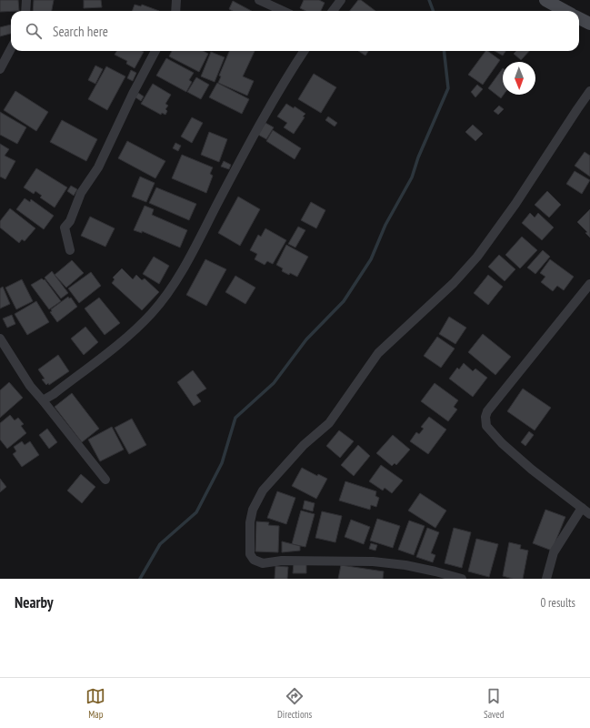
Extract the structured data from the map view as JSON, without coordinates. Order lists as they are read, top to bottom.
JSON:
{
  "north": "bottom",
  "page": {
    "search": "Search here",
    "heading": ["Nearby", "0 results"],
    "nav": ["Map", "Directions", "Saved"]
  }
}
